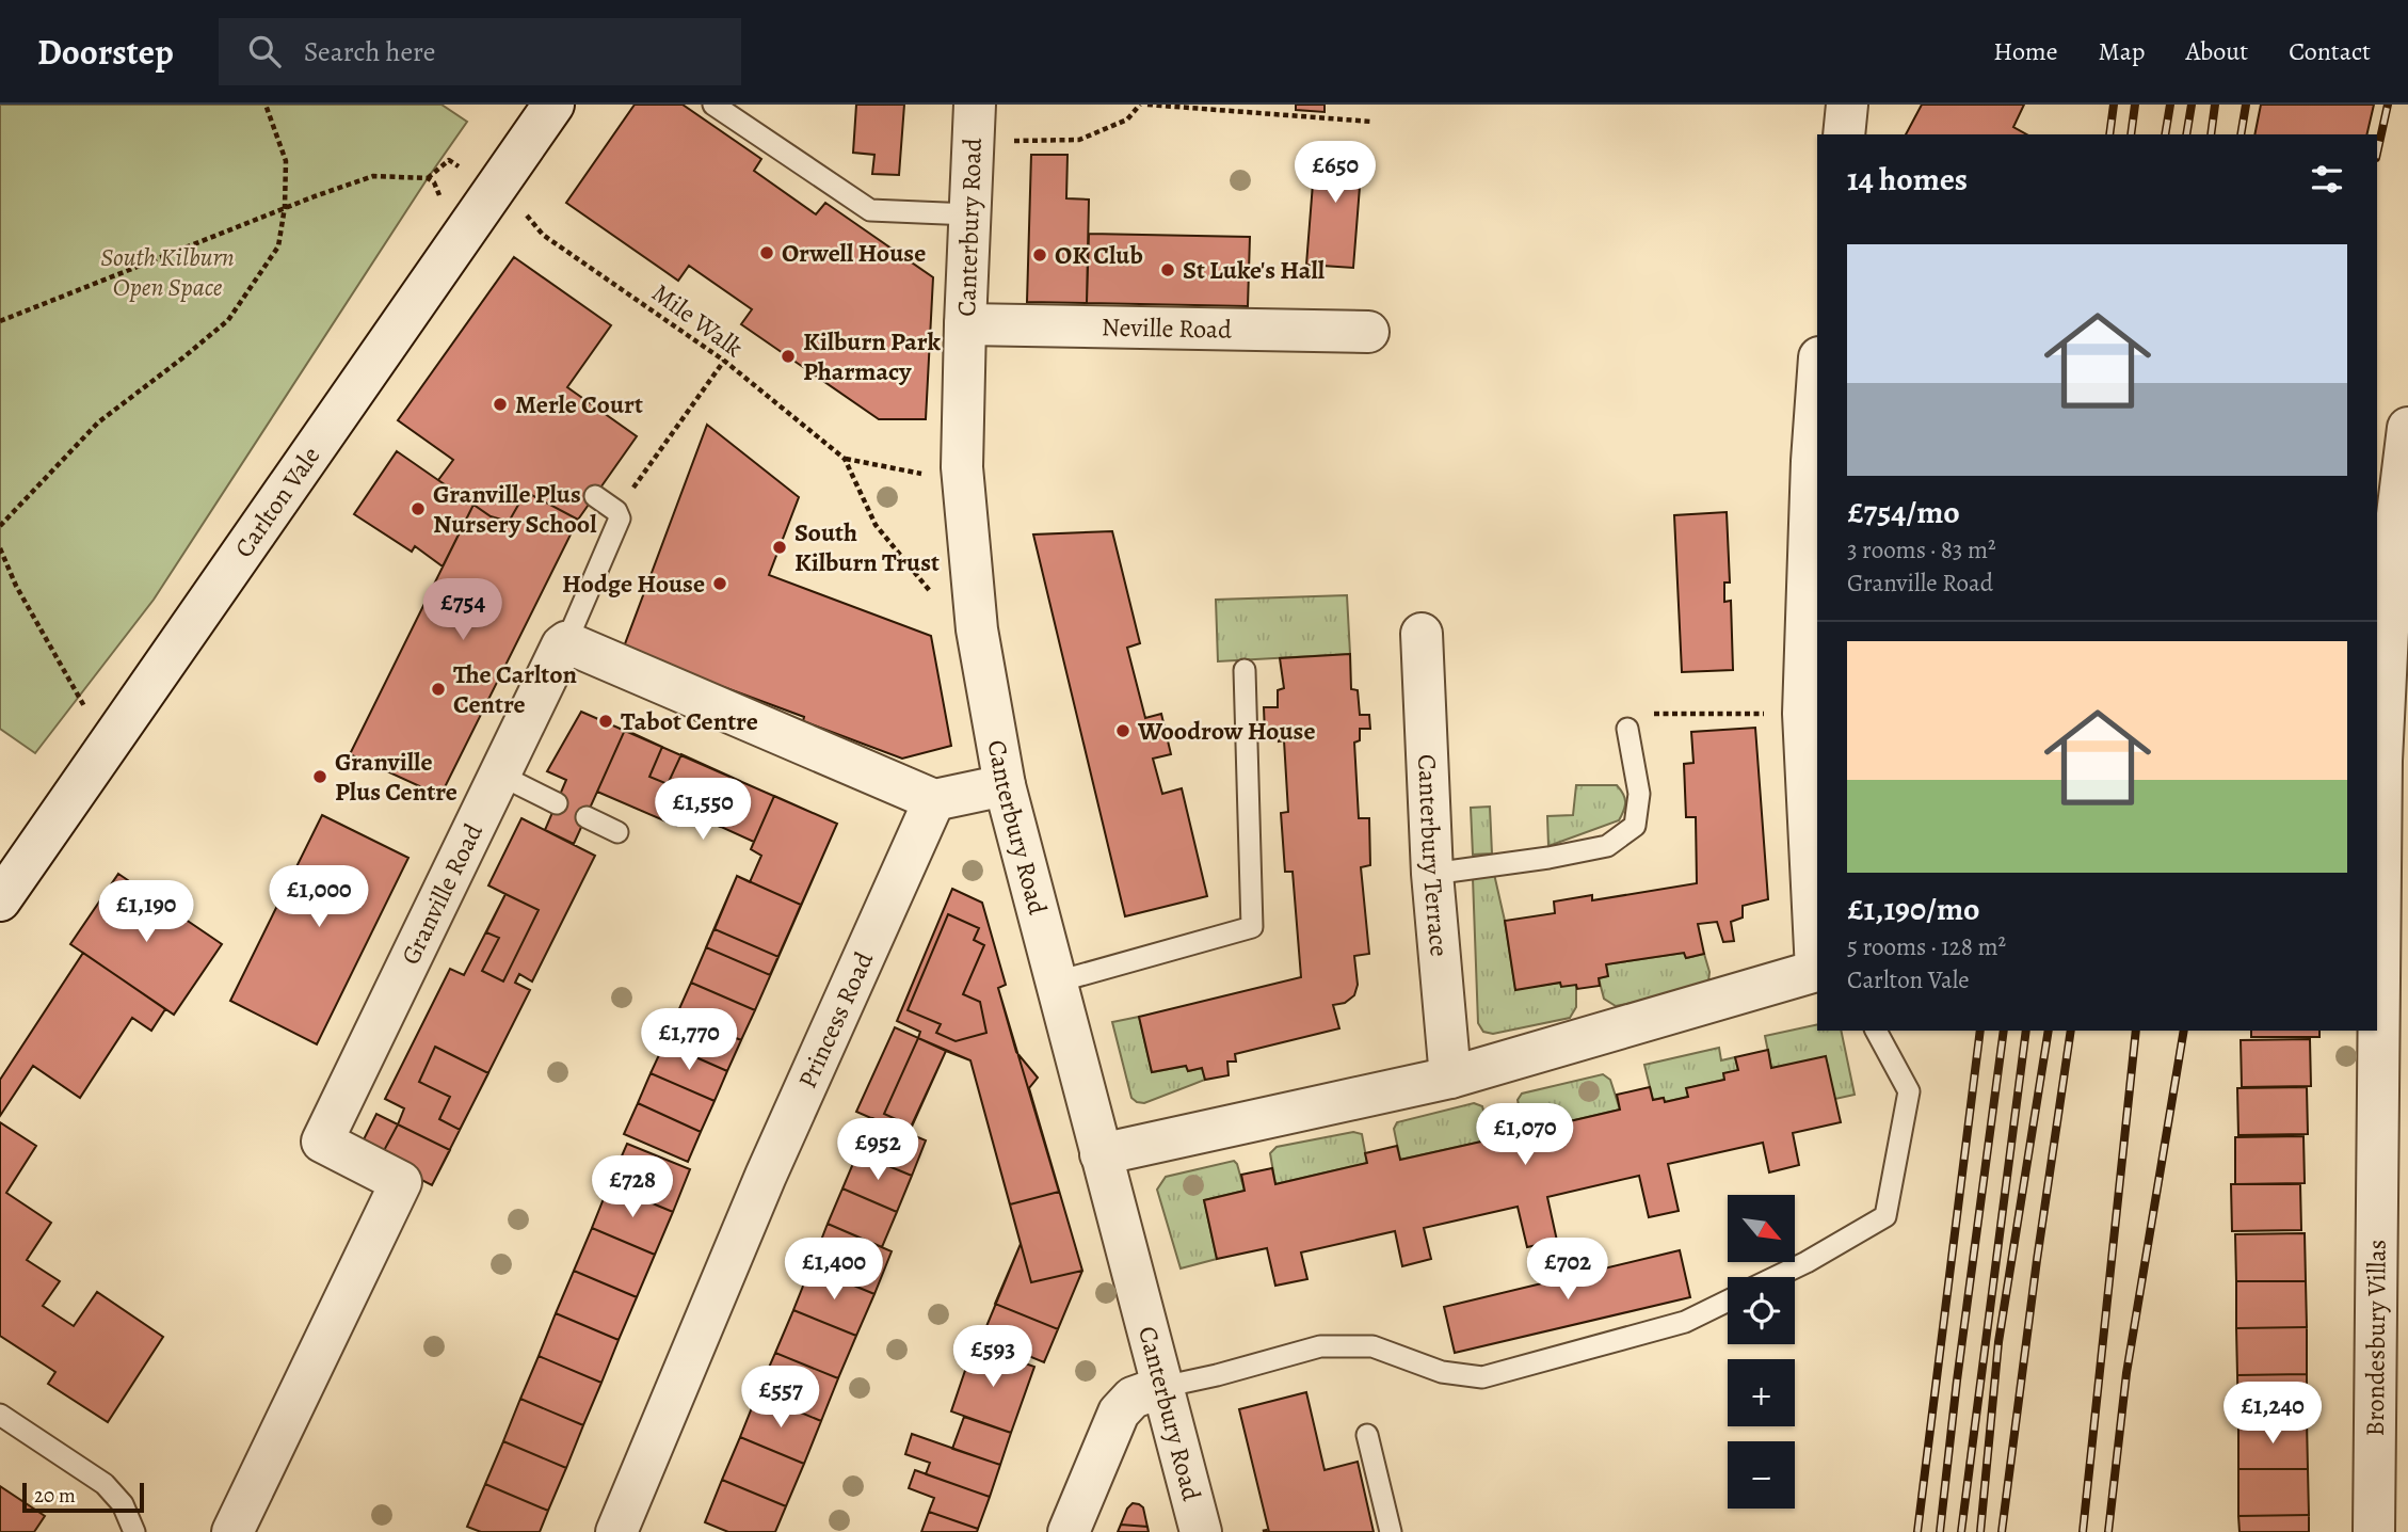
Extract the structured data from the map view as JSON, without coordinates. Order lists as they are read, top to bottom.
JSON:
{
  "streets": {
    "street": [
      "Canterbury Road",
      "Neville Road",
      "Carlton Vale",
      "Canterbury Terrace",
      "Granville Road",
      "Princess Road",
      "Brondesbury Villas"
    ],
    "path": ["Mile Walk"]
  },
  "crossings": [
    ["Canterbury Road", "Mile Walk"],
    ["Canterbury Road", "Neville Road"]
  ],
  "parks": ["South Kilburn Open Space"],
  "places": [
    "Orwell House",
    "OK Club",
    "St Luke's Hall",
    "Kilburn Park Pharmacy",
    "Merle Court",
    "Granville Plus Nursery School",
    "South Kilburn Trust",
    "Hodge House",
    "The Carlton Centre",
    "Tabot Centre",
    "Woodrow House",
    "Granville Plus Centre"
  ],
  "scale_bar": "20 m",
  "north": "bottom right",
  "page": {
    "header": "Doorstep",
    "search": "Search here",
    "nav": [
      "Home",
      "Map",
      "About",
      "Contact"
    ],
    "heading": "14 homes",
    "price": [
      "£650",
      "£754",
      "£1,550",
      "£1,000",
      "£1,190",
      "£1,770",
      "£1,070",
      "£952",
      "£728",
      "£1,400",
      "£702",
      "£593",
      "£557",
      "£1,240"
    ],
    "list": [
      {
        "name": "£754/mo",
        "note": "3 rooms · 83 m² · Granville Road"
      },
      {
        "name": "£1,190/mo",
        "note": "5 rooms · 128 m² · Carlton Vale"
      }
    ],
    "map_buttons": ["+", "−"],
    "scale": "20 m"
  }
}
